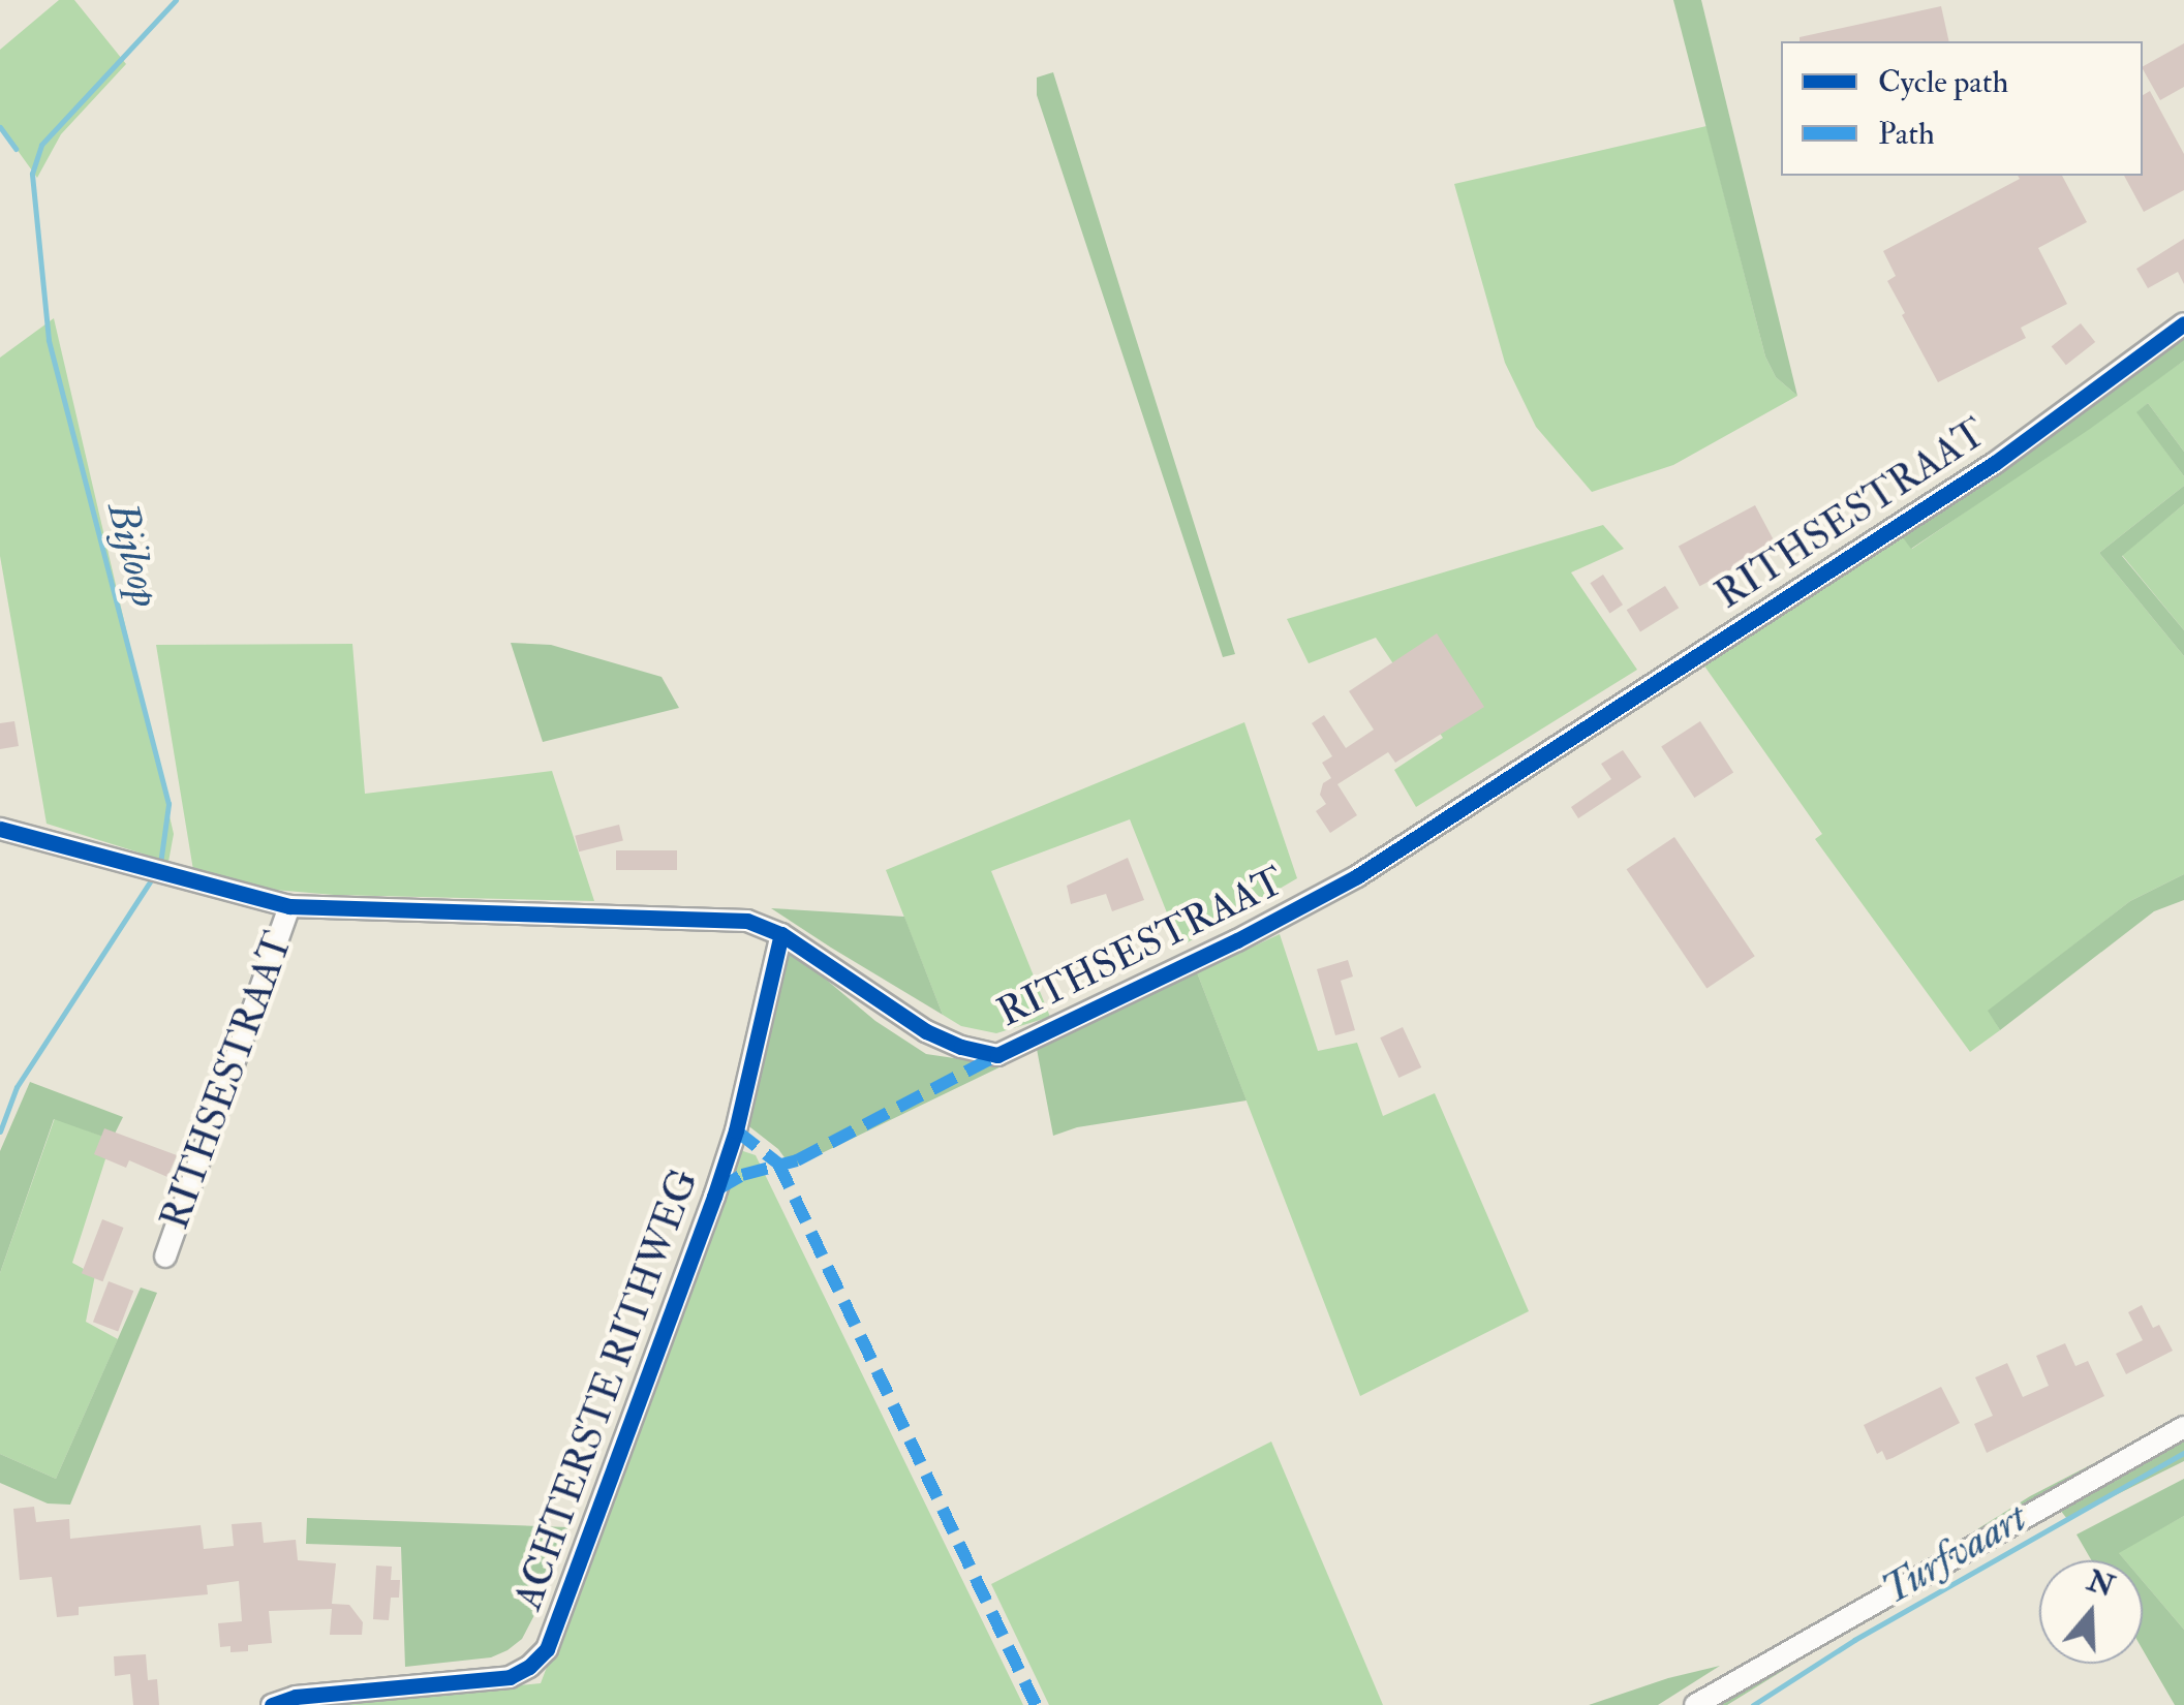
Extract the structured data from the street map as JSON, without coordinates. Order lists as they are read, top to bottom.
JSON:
{
  "streets": {
    "street": ["RITHSESTRAAT", "ACHTERSTE RITHWEG"]
  },
  "crossings": [
    ["RITHSESTRAAT", "ACHTERSTE RITHWEG"]
  ],
  "water": ["Bijloop", "Turfvaart"],
  "legend": ["Cycle path", "Path"],
  "north": "top"
}
